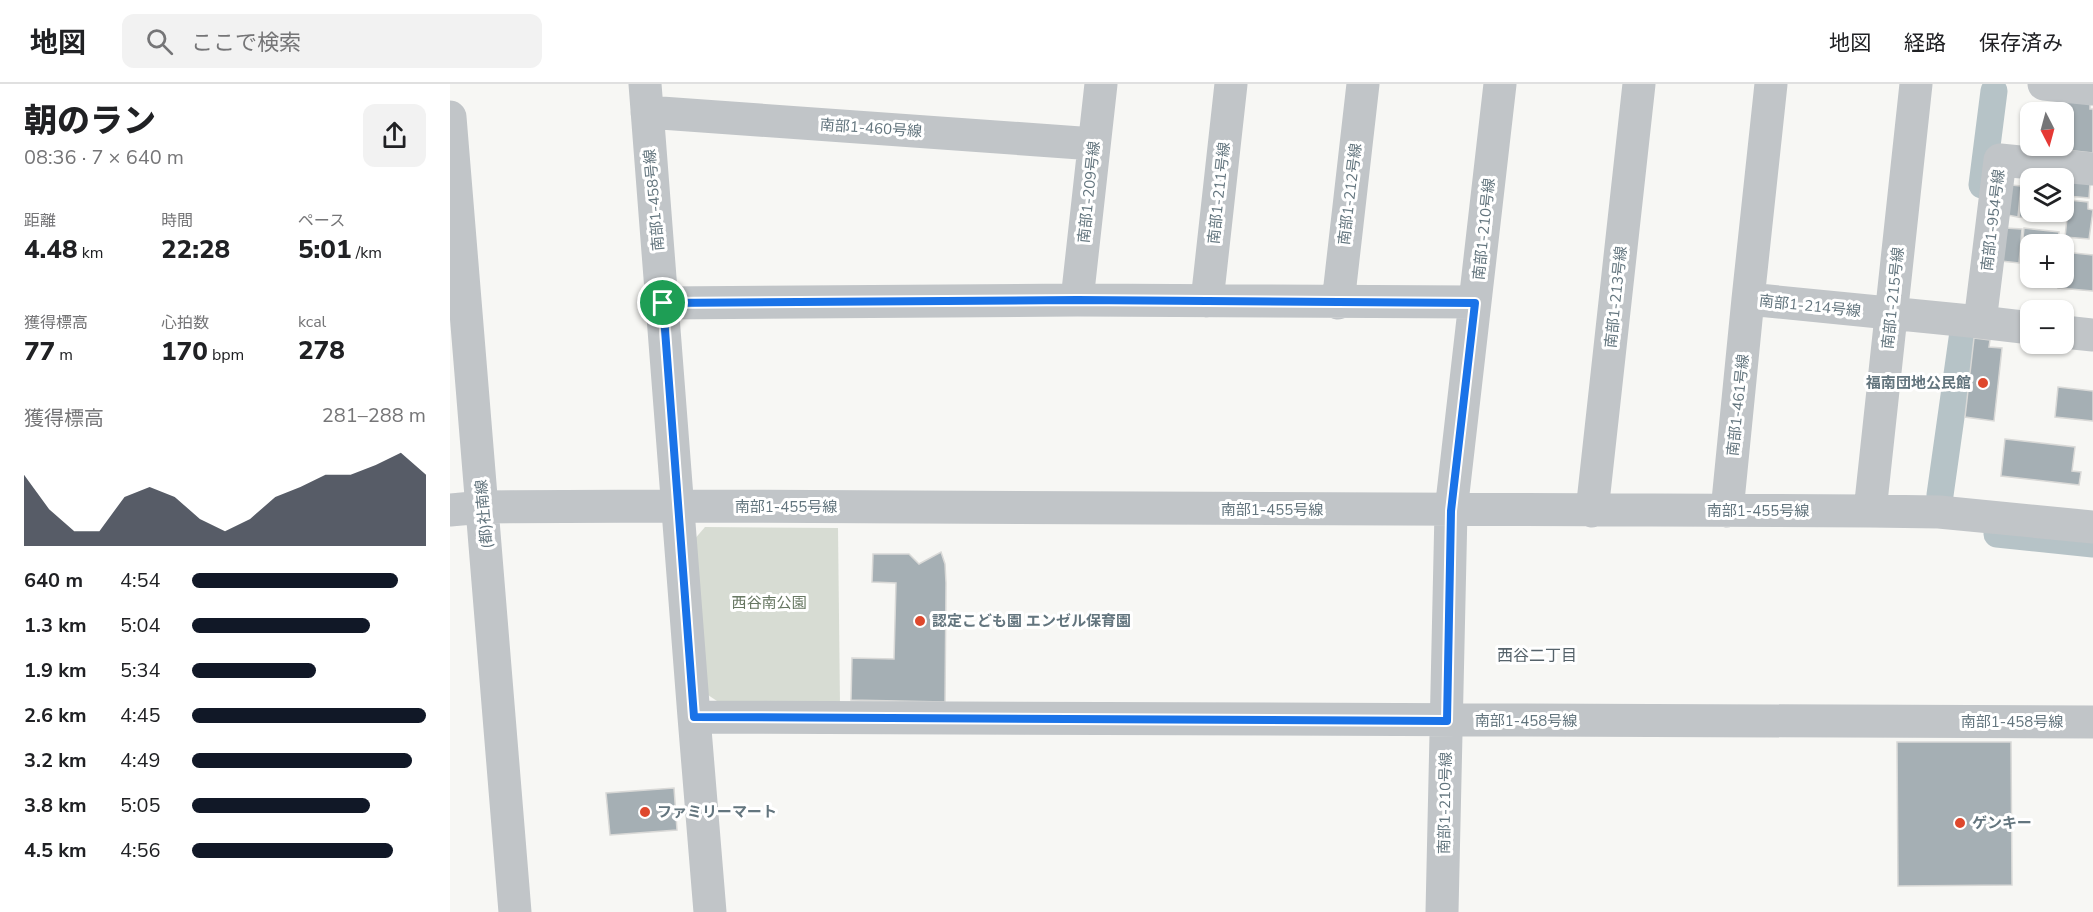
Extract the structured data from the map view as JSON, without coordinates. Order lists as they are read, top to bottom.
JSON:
{
  "streets": {
    "street": [
      "南部1-460号線",
      "南部1-209号線",
      "南部1-211号線",
      "南部1-212号線",
      "南部1-458号線",
      "南部1-954号線",
      "南部1-210号線",
      "南部1-213号線",
      "南部1-215号線",
      "南部1-214号線",
      "南部1-461号線",
      "南部1-455号線",
      "(都)社南線"
    ]
  },
  "crossings": [
    ["南部1-460号線", "南部1-209号線"],
    ["南部1-460号線", "南部1-458号線"],
    ["南部1-458号線", "南部1-210号線"],
    ["南部1-458号線", "南部1-455号線"],
    ["南部1-954号線", "南部1-214号線"],
    ["南部1-210号線", "南部1-455号線"],
    ["南部1-213号線", "南部1-455号線"],
    ["南部1-215号線", "南部1-214号線"],
    ["南部1-215号線", "南部1-455号線"],
    ["南部1-214号線", "南部1-461号線"],
    ["南部1-461号線", "南部1-455号線"],
    ["南部1-455号線", "(都)社南線"]
  ],
  "districts": ["西谷二丁目"],
  "parks": ["西谷南公園"],
  "places": [
    "福南団地公民館",
    "認定こども園 エンゼル保育園",
    "ファミリーマート",
    "ゲンキー"
  ],
  "north": "bottom",
  "page": {
    "header": "地図",
    "search": "ここで検索",
    "nav": ["地図", "経路", "保存済み"],
    "heading": ["朝のラン", "08:36 · 7 × 640 m"],
    "map_buttons": ["+", "−"],
    "stats": [
      ["距離", "4.48 km"],
      ["時間", "22:28"],
      ["ペース", "5:01 /km"],
      ["獲得標高", "77 m"],
      ["心拍数", "170 bpm"],
      ["kcal", "278"]
    ],
    "chart": ["獲得標高", "281–288 m"],
    "list": [
      {
        "name": "640 m",
        "note": "4:54"
      },
      {
        "name": "1.3 km",
        "note": "5:04"
      },
      {
        "name": "1.9 km",
        "note": "5:34"
      },
      {
        "name": "2.6 km",
        "note": "4:45"
      },
      {
        "name": "3.2 km",
        "note": "4:49"
      },
      {
        "name": "3.8 km",
        "note": "5:05"
      },
      {
        "name": "4.5 km",
        "note": "4:56"
      }
    ]
  }
}
